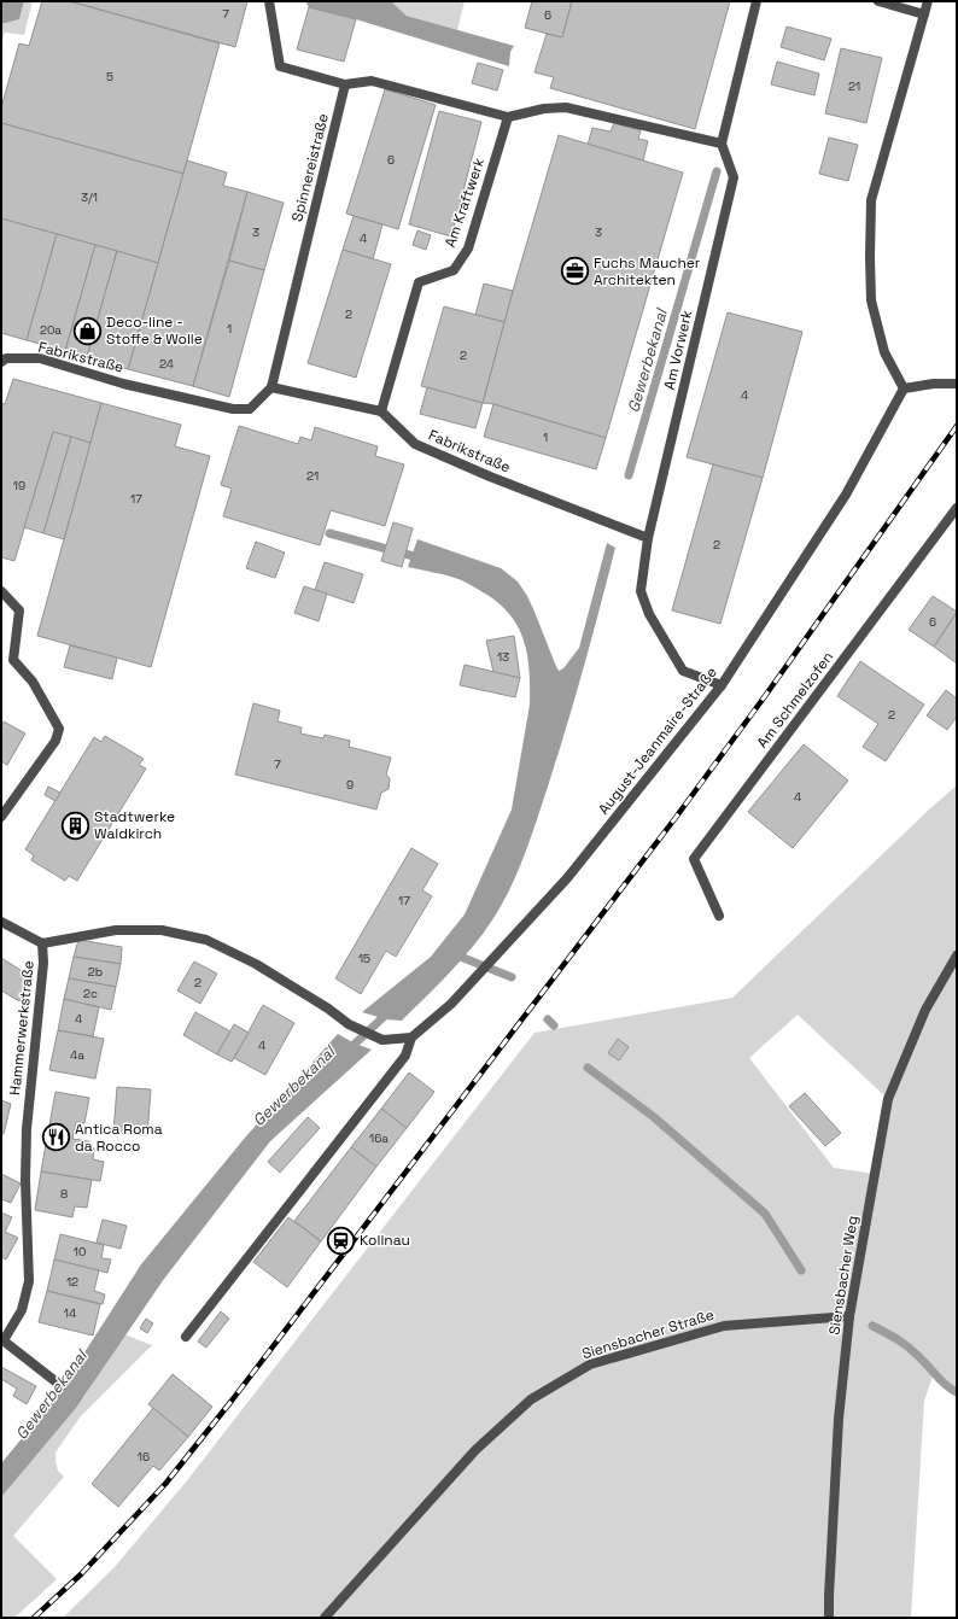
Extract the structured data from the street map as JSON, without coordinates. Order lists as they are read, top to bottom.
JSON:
{
  "streets": {
    "street": [
      "Spinnereistraße",
      "Am Kraftwerk",
      "Am Vorwerk",
      "Fabrikstraße",
      "Am Schmelzofen",
      "August-Jeanmaire-Straße",
      "Hammerwerkstraße",
      "Siensbacher Weg",
      "Siensbacher Straße"
    ]
  },
  "crossings": [
    ["Spinnereistraße", "Fabrikstraße"],
    ["Am Kraftwerk", "Fabrikstraße"],
    ["Am Vorwerk", "Fabrikstraße"],
    ["Siensbacher Weg", "Siensbacher Straße"]
  ],
  "water": ["Gewerbekanal"],
  "places": {
    "office": ["Fuchs Maucher Architekten"],
    "shop": ["Deco-line - Stoffe & Wolle"],
    "building": ["Stadtwerke Waldkirch"],
    "restaurant": ["Antica Roma da Rocco"],
    "station": ["Kollnau"]
  },
  "house_numbers": [
    "7",
    "6",
    "5",
    "21",
    "6",
    "3/1",
    "3",
    "3",
    "4",
    "2",
    "1",
    "20a",
    "2",
    "24",
    "4",
    "1",
    "21",
    "19",
    "17",
    "2",
    "6",
    "13",
    "2",
    "7",
    "9",
    "4",
    "17",
    "15",
    "2b",
    "2",
    "2c",
    "4",
    "4",
    "4a",
    "16a",
    "8",
    "10",
    "12",
    "14",
    "16"
  ]
}
